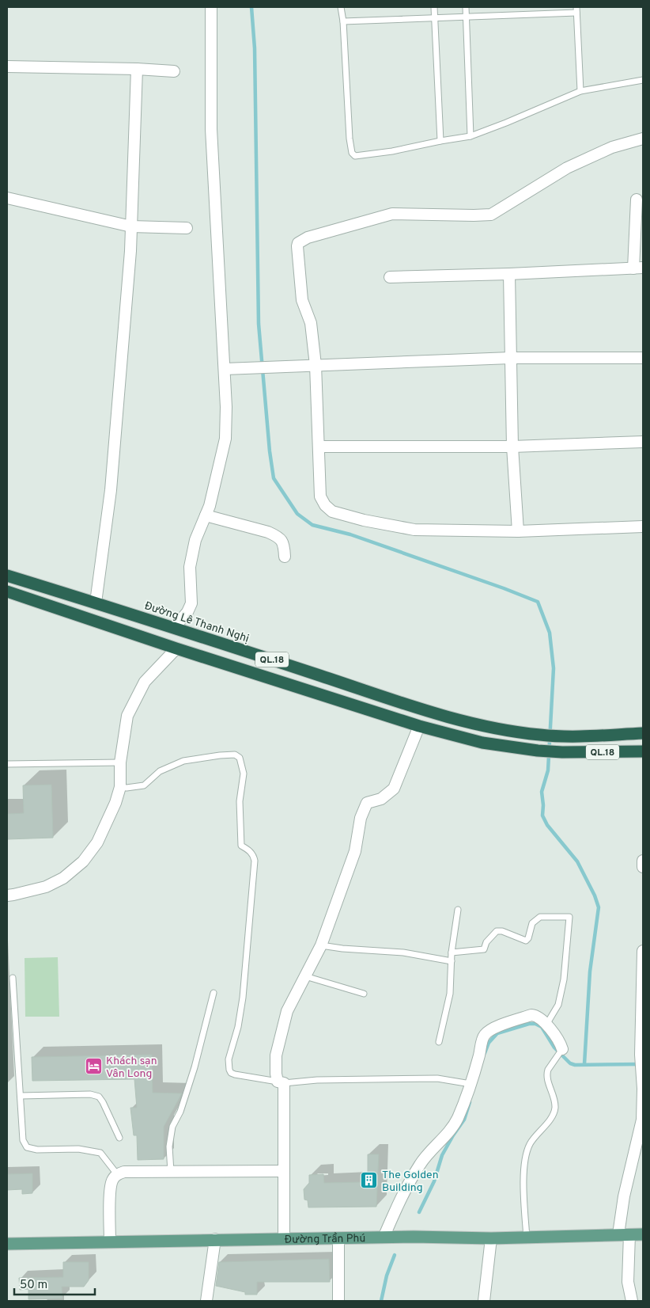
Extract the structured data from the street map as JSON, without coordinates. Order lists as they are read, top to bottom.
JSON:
{
  "streets": {
    "highway": ["Đường Lê Thanh Nghị", "QL.18"],
    "main road": ["Đường Trần Phú"]
  },
  "places": {
    "hotel": ["Khách sạn Vân Long"],
    "building": ["The Golden Building"]
  },
  "scale_bar": "50 m"
}
